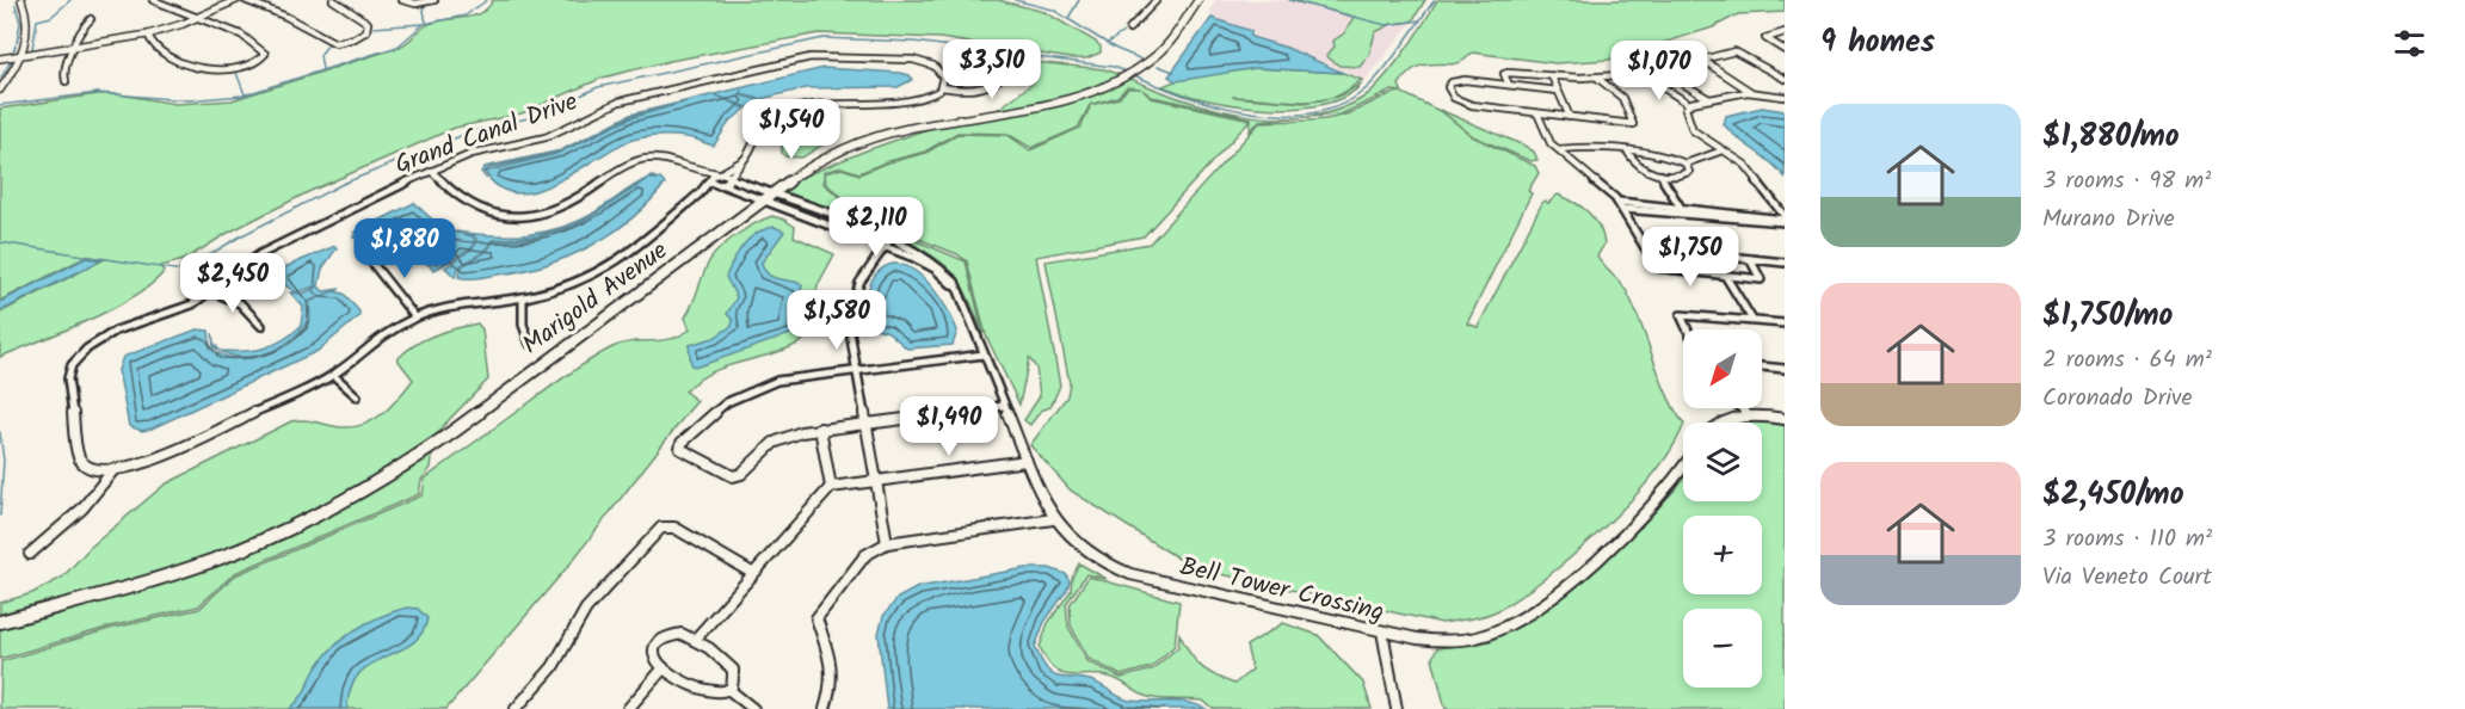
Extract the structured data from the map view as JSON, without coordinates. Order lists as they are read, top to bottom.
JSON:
{
  "streets": {
    "main road": ["Marigold Avenue"],
    "street": ["Grand Canal Drive", "Bell Tower Crossing"]
  },
  "crossings": [
    ["Marigold Avenue", "Bell Tower Crossing"]
  ],
  "north": "bottom left",
  "page": {
    "heading": "9 homes",
    "price": [
      "$3,510",
      "$1,070",
      "$1,540",
      "$2,110",
      "$1,880",
      "$1,750",
      "$2,450",
      "$1,580",
      "$1,490"
    ],
    "list": [
      {
        "name": "$1,880/mo",
        "note": "3 rooms · 98 m² · Murano Drive"
      },
      {
        "name": "$1,750/mo",
        "note": "2 rooms · 64 m² · Coronado Drive"
      },
      {
        "name": "$2,450/mo",
        "note": "3 rooms · 110 m² · Via Veneto Court"
      }
    ],
    "map_buttons": ["+", "−"]
  }
}
